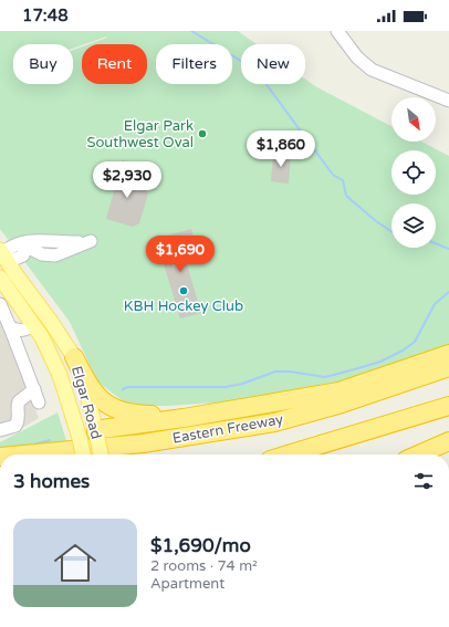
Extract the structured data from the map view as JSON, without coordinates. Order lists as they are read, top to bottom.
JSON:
{
  "streets": {
    "highway": ["Eastern Freeway"],
    "main road": ["Elgar Road"]
  },
  "places": ["Elgar Park Southwest Oval", "KBH Hockey Club"],
  "north": "bottom right",
  "page": {
    "status": "17:48",
    "chip": [
      "Buy",
      "Rent",
      "Filters",
      "New"
    ],
    "price": ["$1,860", "$2,930", "$1,690"],
    "heading": "3 homes",
    "list": [
      {
        "name": "$1,690/mo",
        "note": "2 rooms · 74 m² · Apartment"
      }
    ]
  }
}
